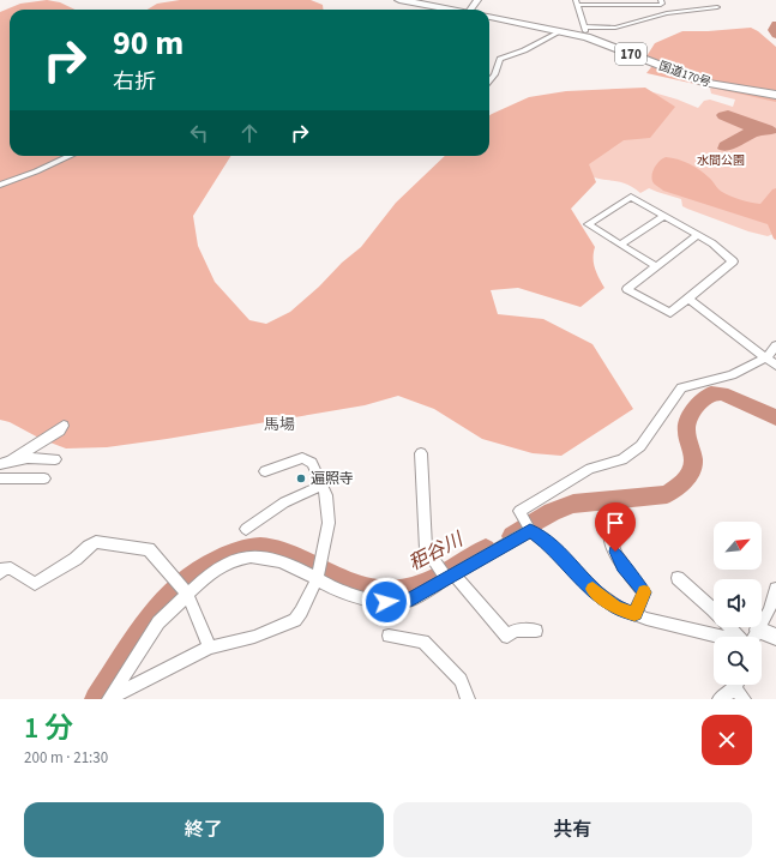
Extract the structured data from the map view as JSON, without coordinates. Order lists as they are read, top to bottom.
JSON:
{
  "streets": {
    "highway": ["170", "国道170号"]
  },
  "districts": ["馬場"],
  "water": ["秬谷川"],
  "parks": ["水間公園"],
  "places": ["遍照寺"],
  "north": "top right",
  "page": {
    "turn": ["90 m", "右折"],
    "heading": ["1 分", "200 m · 21:30"],
    "buttons": ["終了", "共有"]
  }
}
